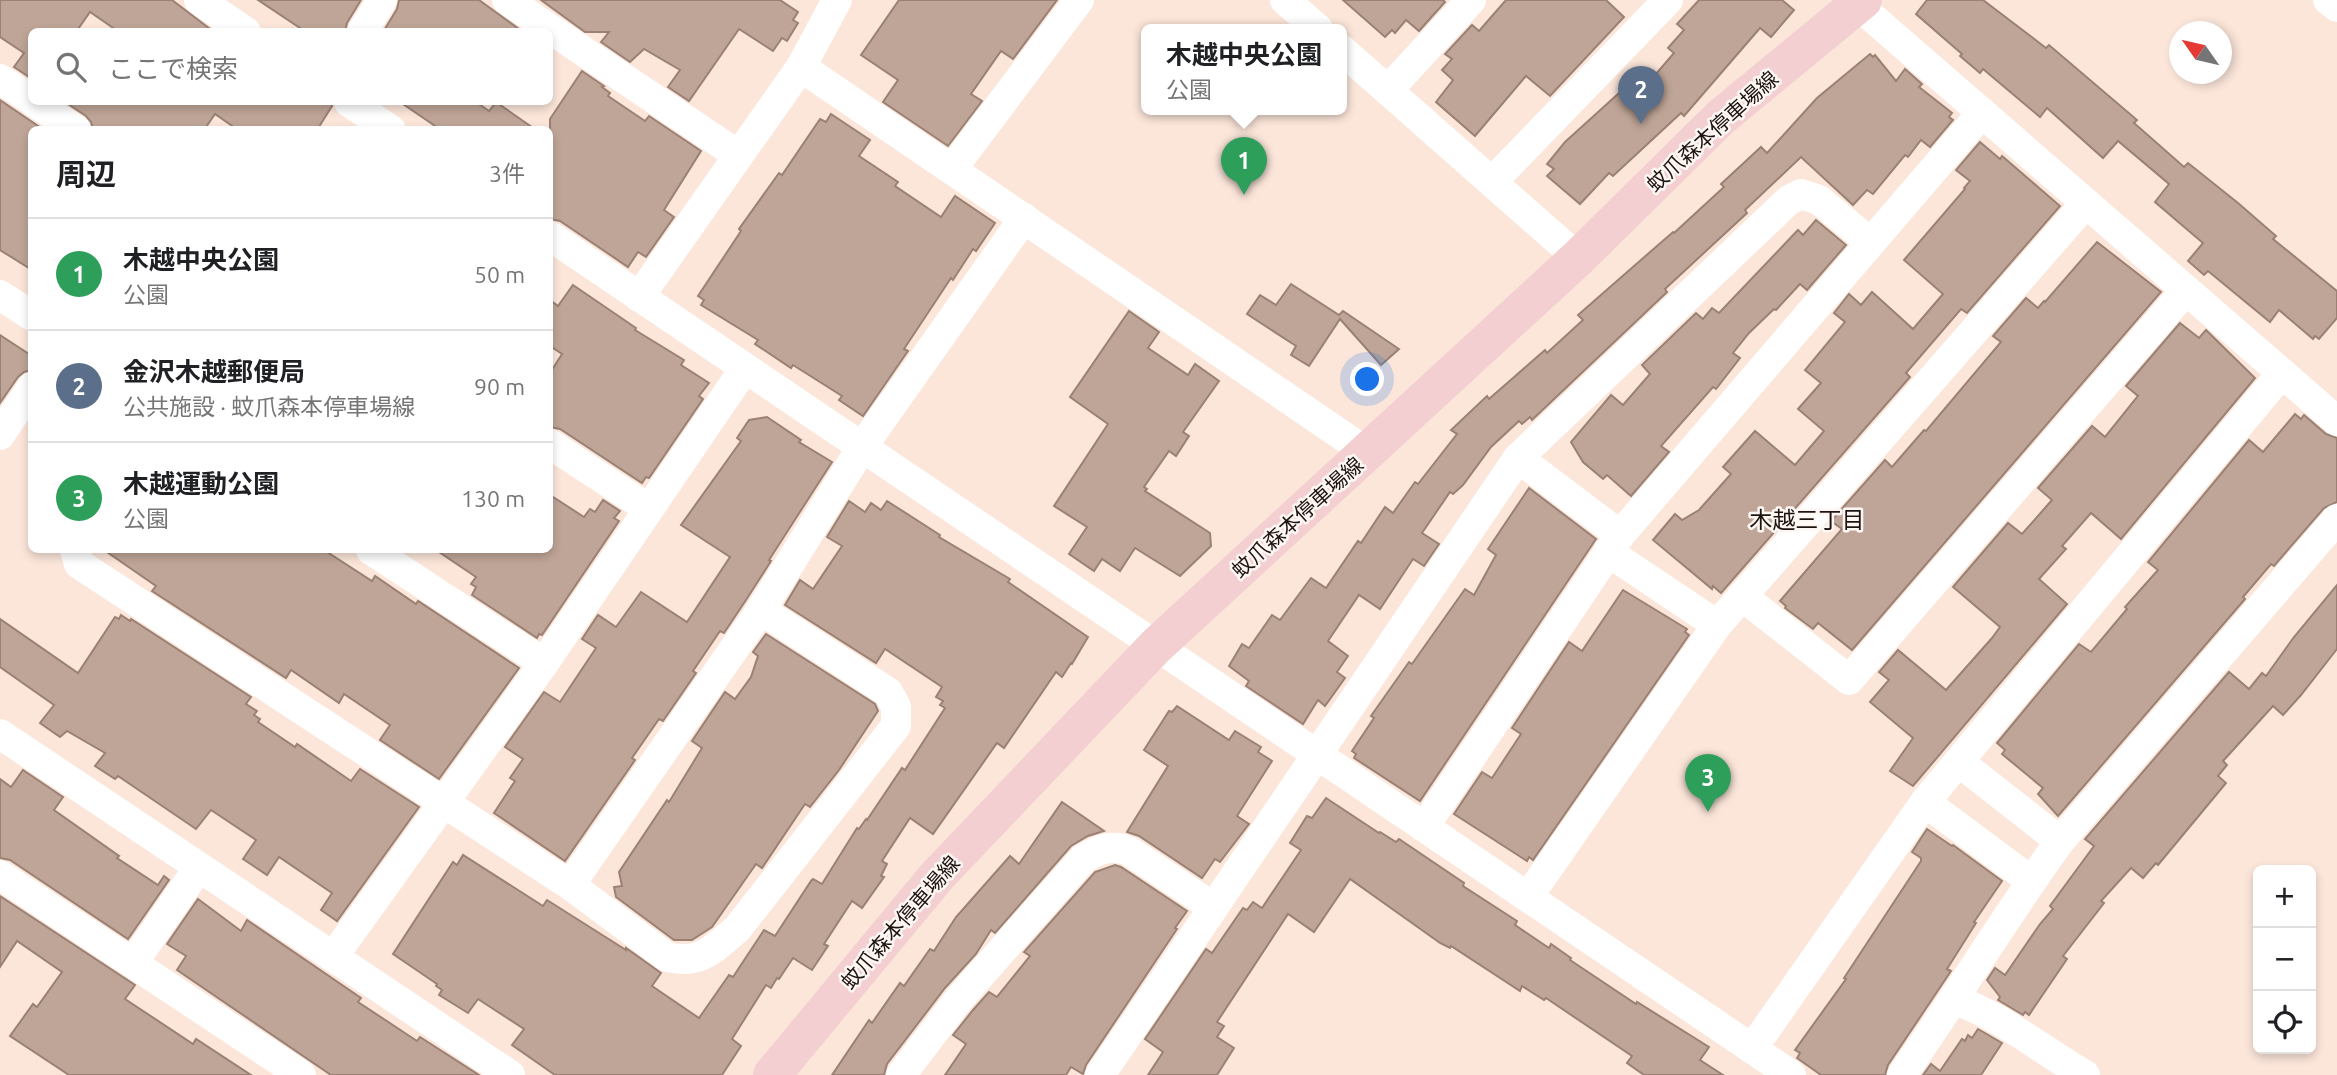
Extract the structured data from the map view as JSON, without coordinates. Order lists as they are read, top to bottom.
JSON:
{
  "streets": {
    "main road": ["蚊爪森本停車場線"]
  },
  "districts": ["木越三丁目"],
  "north": "top left",
  "page": {
    "popup": ["木越中央公園", "公園"],
    "search": "ここで検索",
    "pins": ["2", "1", "3"],
    "heading": ["周辺", "3件"],
    "list": [
      {
        "mark": "1",
        "name": "木越中央公園",
        "note": "公園",
        "value": "50 m"
      },
      {
        "mark": "2",
        "name": "金沢木越郵便局",
        "note": "公共施設 · 蚊爪森本停車場線",
        "value": "90 m"
      },
      {
        "mark": "3",
        "name": "木越運動公園",
        "note": "公園",
        "value": "130 m"
      }
    ],
    "map_buttons": ["+", "−"]
  }
}
